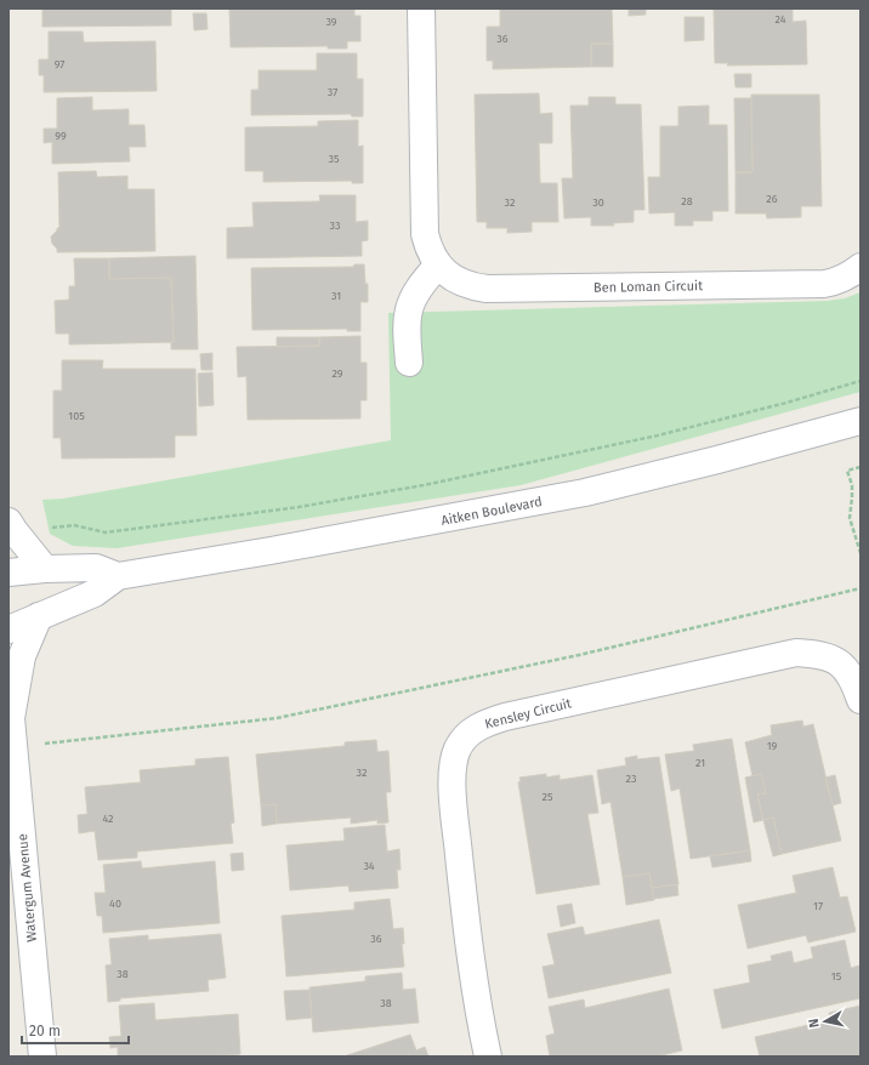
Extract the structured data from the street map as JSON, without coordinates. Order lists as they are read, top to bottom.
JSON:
{
  "streets": {
    "street": [
      "Ben Loman Circuit",
      "Aitken Boulevard",
      "Kensley Circuit",
      "Watergum Avenue"
    ]
  },
  "crossings": [
    ["Aitken Boulevard", "Watergum Avenue"]
  ],
  "house_numbers": [
    "24",
    "39",
    "36",
    "97",
    "37",
    "99",
    "35",
    "26",
    "28",
    "32",
    "30",
    "33",
    "31",
    "29",
    "105",
    "19",
    "21",
    "32",
    "23",
    "25",
    "42",
    "34",
    "40",
    "17",
    "36",
    "38",
    "15",
    "38"
  ],
  "scale_bar": "20 m",
  "north": "left"
}
